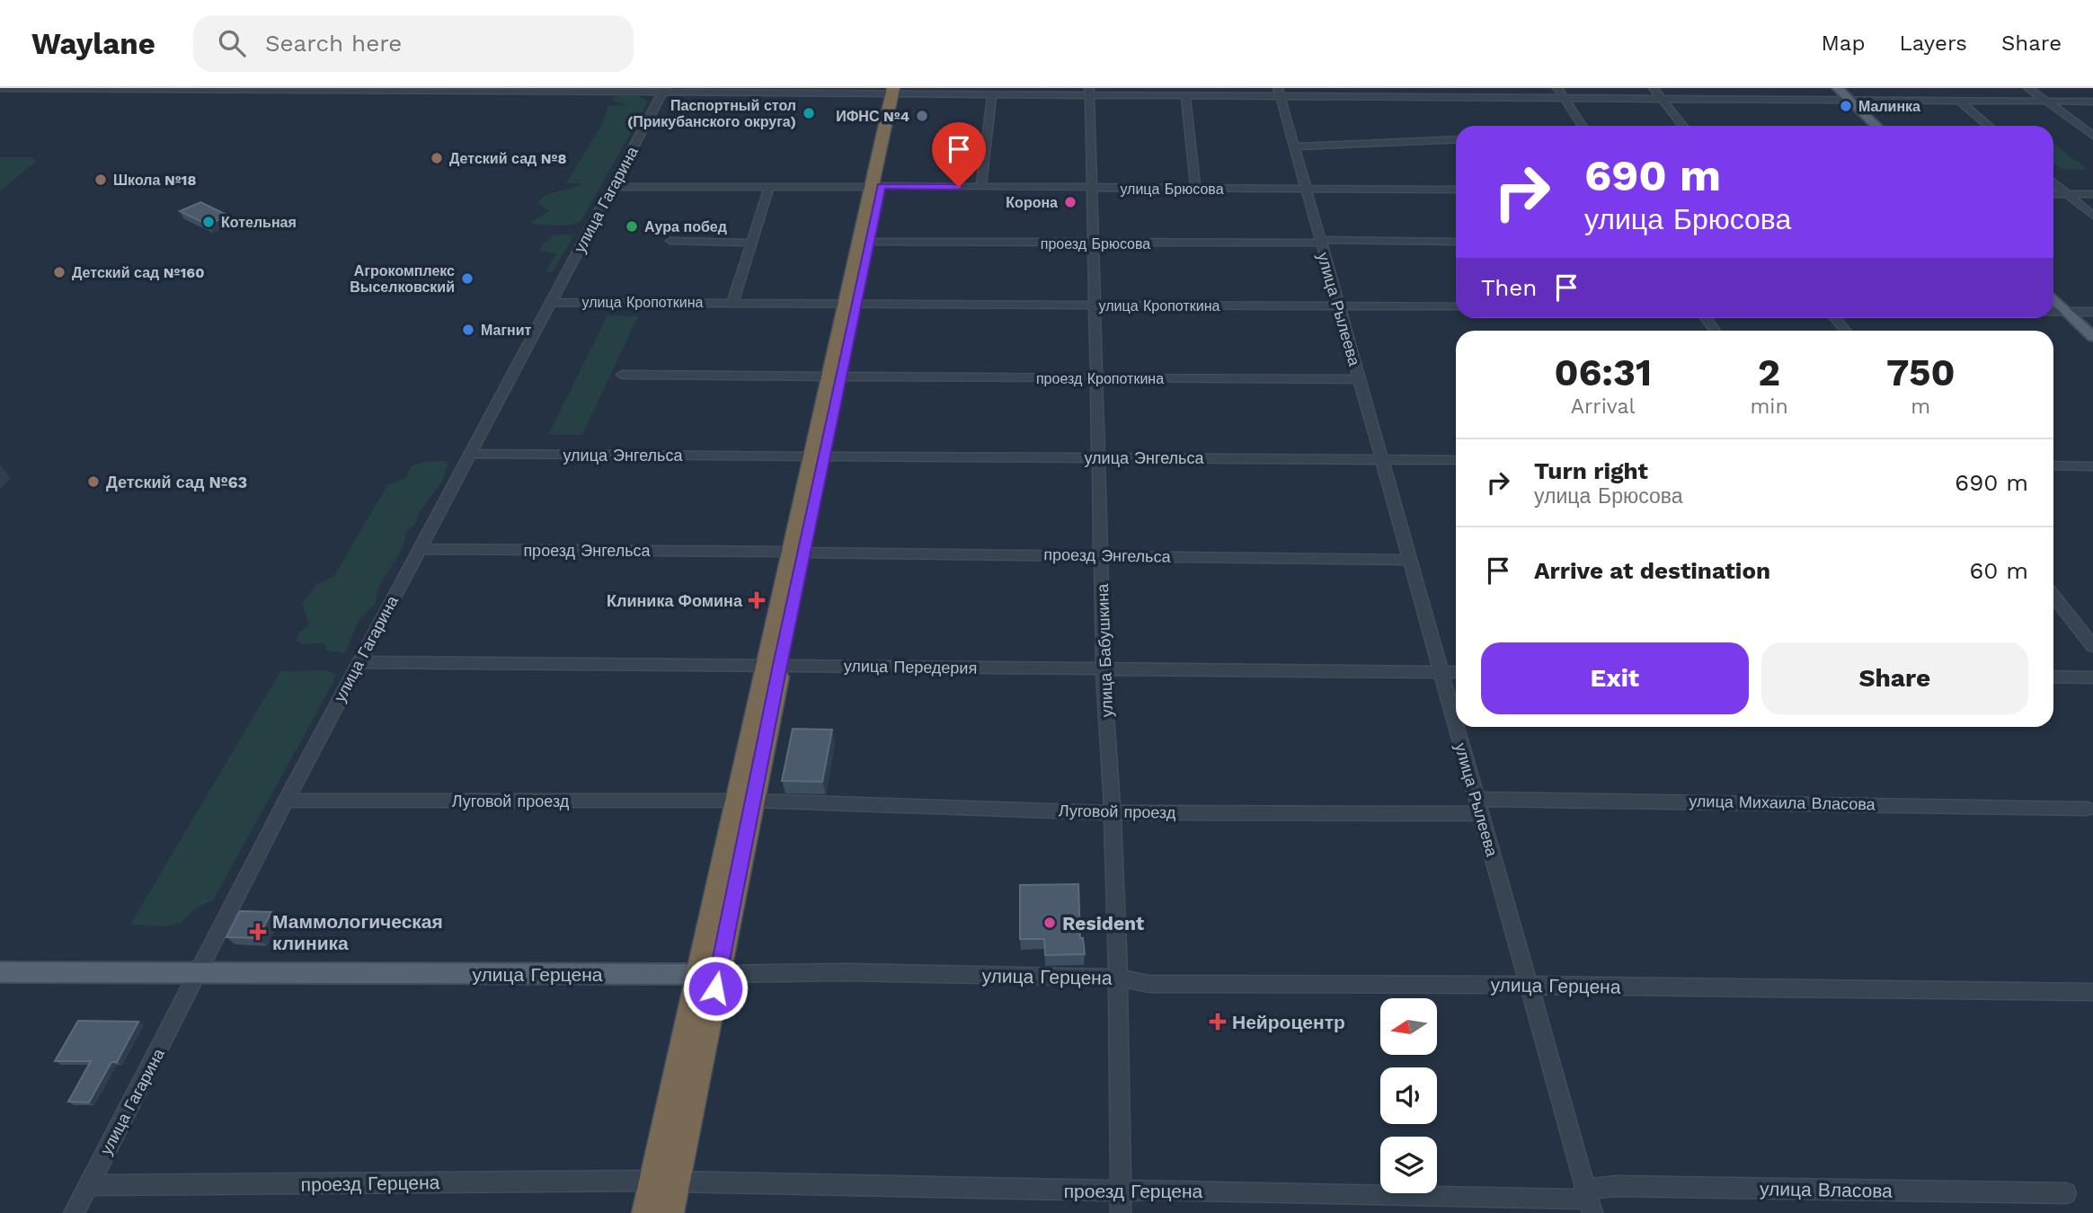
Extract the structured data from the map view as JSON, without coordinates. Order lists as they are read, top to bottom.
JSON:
{
  "streets": {
    "main road": ["улица Герцена"],
    "street": [
      "улица Брюсова",
      "улица Гагарина",
      "проезд Брюсова",
      "улица Кропоткина",
      "улица Рылеева",
      "проезд Кропоткина",
      "улица Энгельса",
      "проезд Энгельса",
      "улица Бабушкина",
      "улица Передерия",
      "Луговой проезд",
      "улица Михаила Власова",
      "проезд Герцена",
      "улица Власова"
    ]
  },
  "crossings": [
    ["улица Брюсова", "улица Гагарина"],
    ["улица Брюсова", "улица Рылеева"],
    ["улица Брюсова", "улица Бабушкина"],
    ["улица Гагарина", "улица Кропоткина"],
    ["улица Гагарина", "улица Энгельса"],
    ["улица Гагарина", "проезд Энгельса"],
    ["улица Гагарина", "улица Передерия"],
    ["улица Гагарина", "Луговой проезд"],
    ["улица Гагарина", "улица Герцена"],
    ["улица Гагарина", "проезд Герцена"],
    ["проезд Брюсова", "улица Рылеева"],
    ["проезд Брюсова", "улица Бабушкина"],
    ["улица Кропоткина", "улица Рылеева"],
    ["улица Кропоткина", "улица Бабушкина"],
    ["улица Рылеева", "проезд Кропоткина"],
    ["улица Рылеева", "улица Энгельса"],
    ["улица Рылеева", "проезд Энгельса"],
    ["улица Рылеева", "улица Передерия"],
    ["улица Рылеева", "Луговой проезд"],
    ["улица Рылеева", "улица Михаила Власова"],
    ["улица Рылеева", "улица Герцена"],
    ["улица Рылеева", "проезд Герцена"],
    ["улица Рылеева", "улица Власова"],
    ["проезд Кропоткина", "улица Бабушкина"],
    ["улица Энгельса", "улица Бабушкина"],
    ["проезд Энгельса", "улица Бабушкина"],
    ["улица Бабушкина", "улица Передерия"],
    ["улица Бабушкина", "Луговой проезд"],
    ["улица Бабушкина", "улица Герцена"],
    ["улица Бабушкина", "проезд Герцена"],
    ["Луговой проезд", "улица Михаила Власова"],
    ["проезд Герцена", "улица Власова"]
  ],
  "places": {
    "other": [
      "Малинка",
      "Паспортный стол (Прикубанского округа)",
      "ИФНС №4",
      "Детский сад №8",
      "Школа №18",
      "Корона",
      "Котельная",
      "Аура побед",
      "Детский сад №160",
      "Агрокомплекс Выселковский",
      "Магнит",
      "Детский сад №63",
      "Resident"
    ],
    "health": ["Клиника Фомина", "Маммологическая клиника", "Нейроцентр"]
  },
  "north": "left",
  "page": {
    "header": "Waylane",
    "search": "Search here",
    "nav": ["Map", "Layers", "Share"],
    "turn": ["690 m", "улица Брюсова"],
    "then": "Then",
    "eta": [
      "06:31",
      "Arrival",
      "2",
      "min",
      "750",
      "m"
    ],
    "list": [
      {
        "name": "Turn right",
        "note": "улица Брюсова",
        "value": "690 m"
      },
      {
        "name": "Arrive at destination",
        "value": "60 m"
      }
    ],
    "buttons": ["Exit", "Share"]
  }
}
